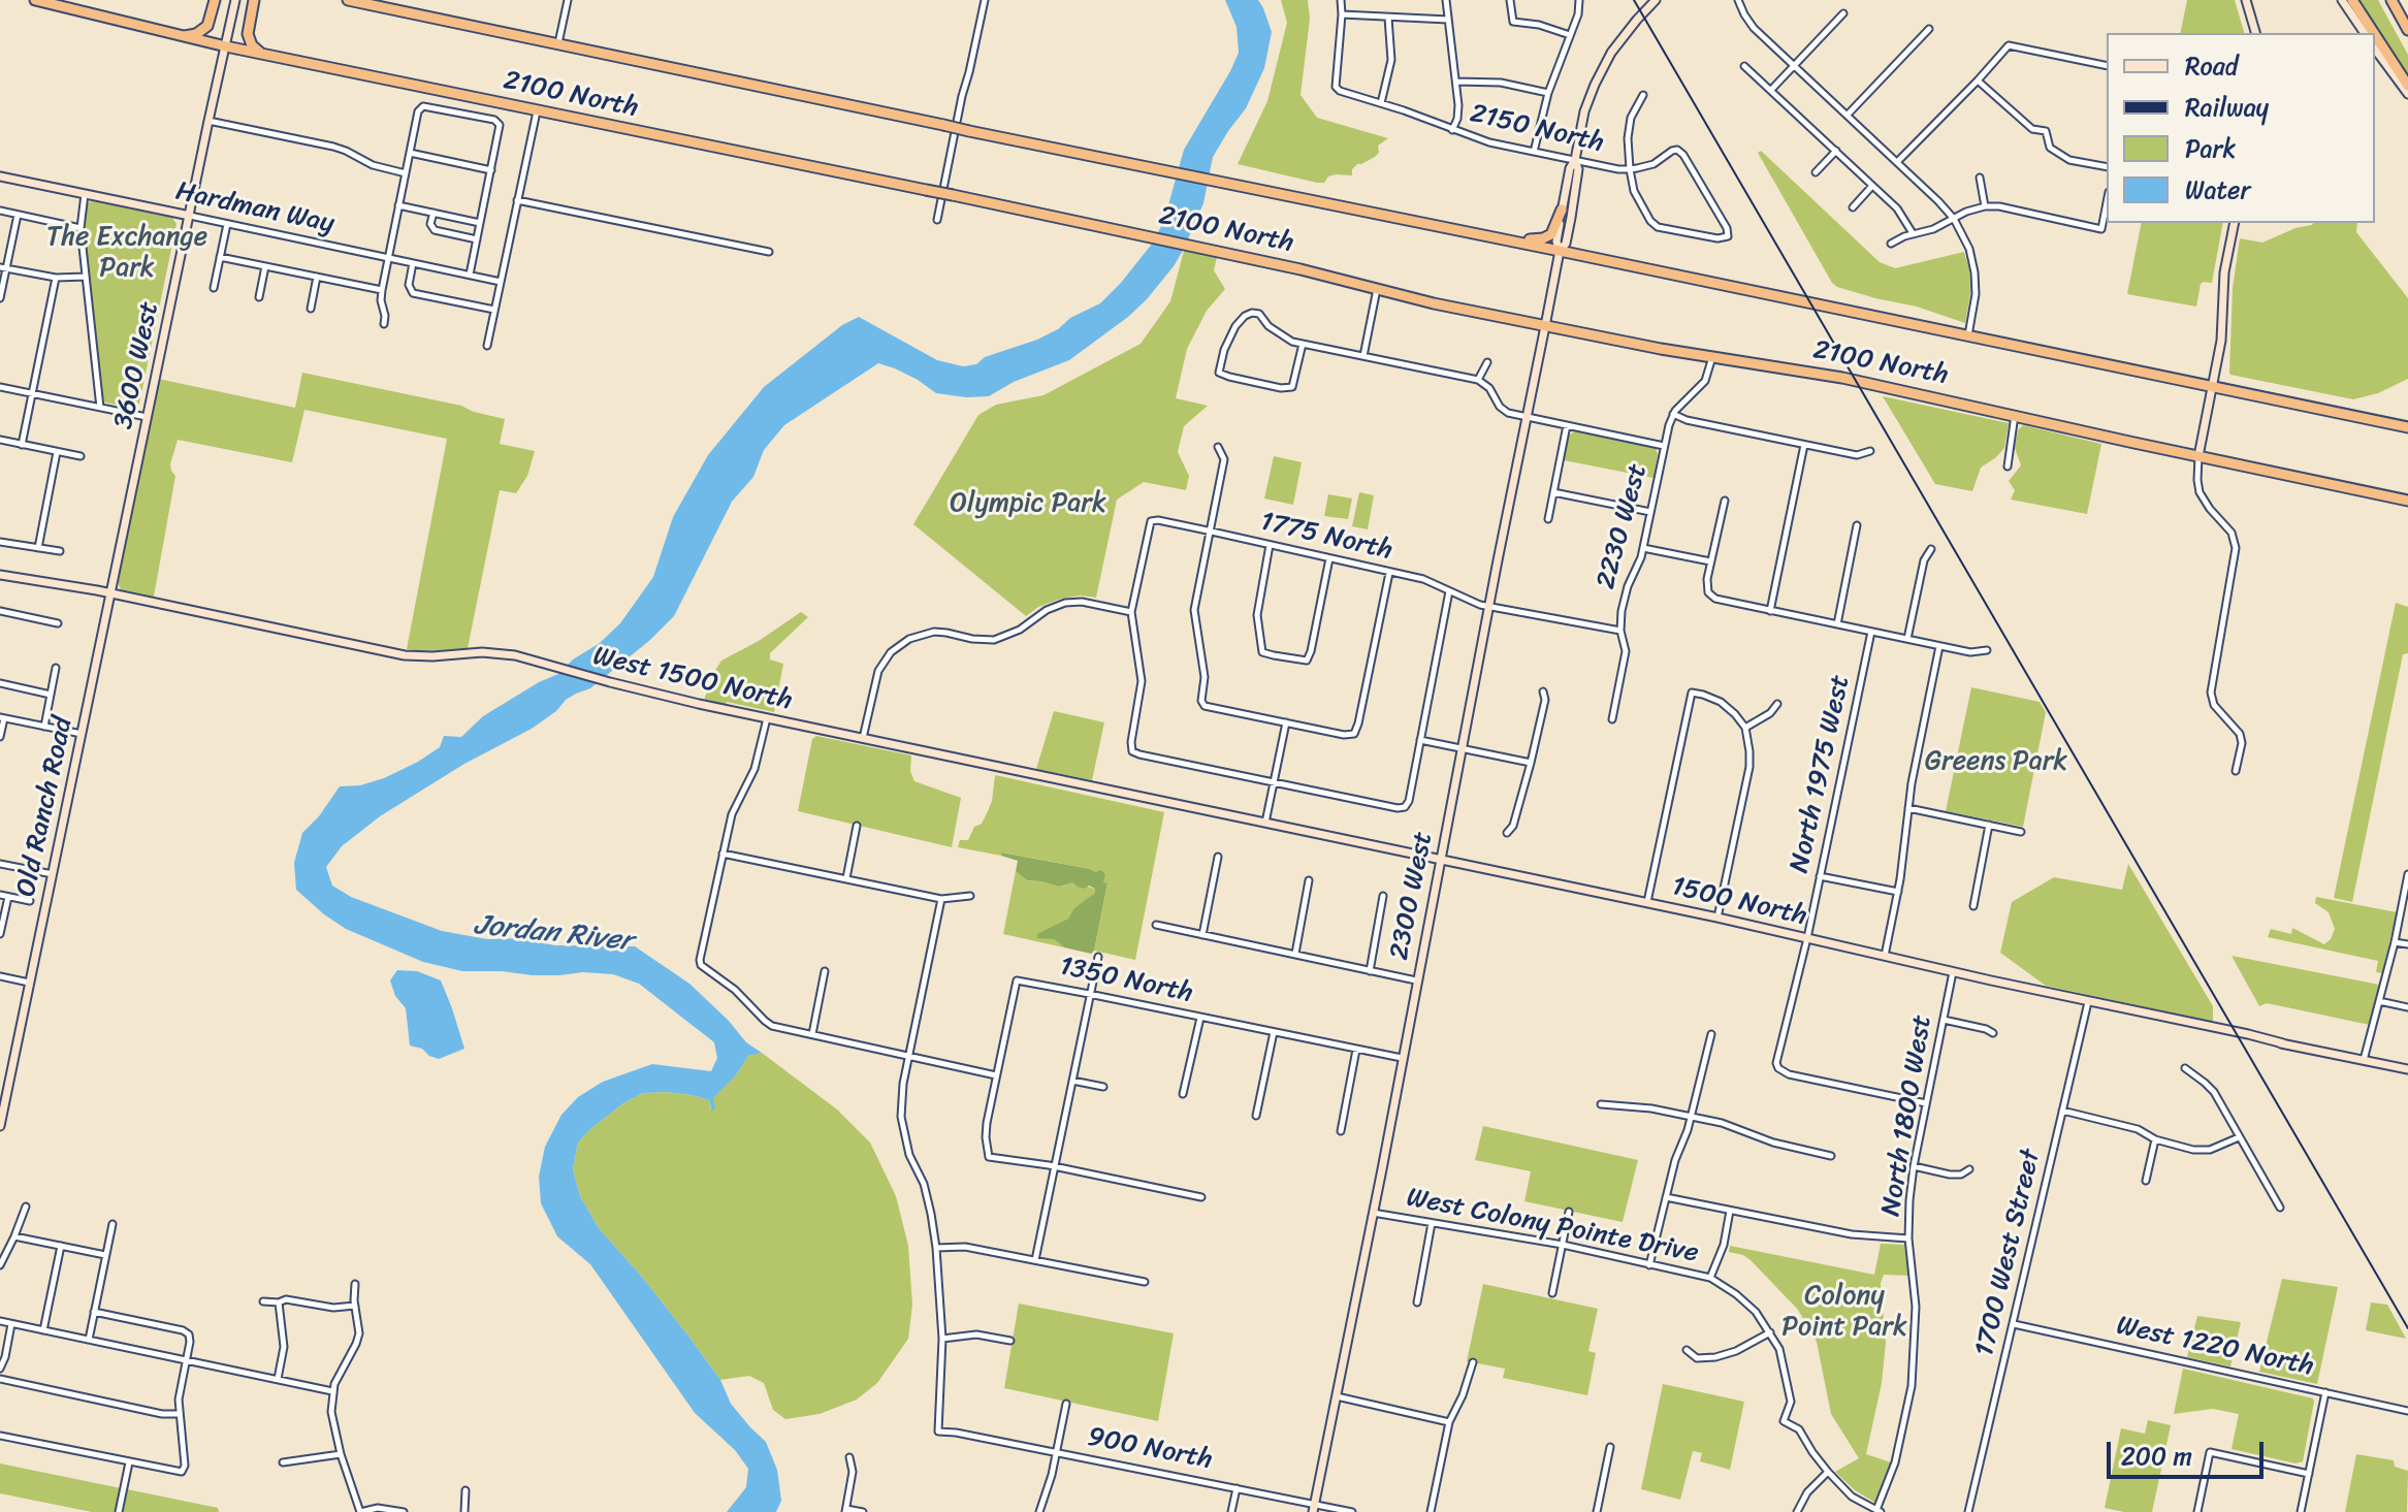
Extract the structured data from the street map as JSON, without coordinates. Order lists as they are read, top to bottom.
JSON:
{
  "streets": {
    "highway": ["2100 North"],
    "street": [
      "2150 North",
      "Hardman Way",
      "3600 West",
      "2230 West",
      "1775 North",
      "West 1500 North",
      "North 1975 West",
      "Old Ranch Road",
      "2300 West",
      "1500 North",
      "1350 North",
      "North 1800 West",
      "West Colony Pointe Drive",
      "1700 West Street",
      "West 1220 North",
      "900 North"
    ]
  },
  "crossings": [
    ["2100 North", "3600 West"],
    ["2100 North", "2230 West"],
    ["2100 North", "2300 West"],
    ["Hardman Way", "3600 West"],
    ["3600 West", "West 1500 North"],
    ["3600 West", "Old Ranch Road"],
    ["2230 West", "1775 North"],
    ["1775 North", "2300 West"],
    ["West 1500 North", "Old Ranch Road"],
    ["West 1500 North", "1500 North"],
    ["North 1975 West", "1500 North"],
    ["North 1975 West", "North 1800 West"],
    ["2300 West", "1500 North"],
    ["2300 West", "1350 North"],
    ["2300 West", "West Colony Pointe Drive"],
    ["2300 West", "900 North"],
    ["1500 North", "North 1800 West"],
    ["1500 North", "1700 West Street"],
    ["North 1800 West", "West Colony Pointe Drive"],
    ["1700 West Street", "West 1220 North"]
  ],
  "water": ["Jordan River"],
  "parks": [
    "The Exchange Park",
    "Olympic Park",
    "Greens Park",
    "Colony Point Park"
  ],
  "legend": [
    "Road",
    "Railway",
    "Park",
    "Water"
  ],
  "scale_bar": "200 m"
}
